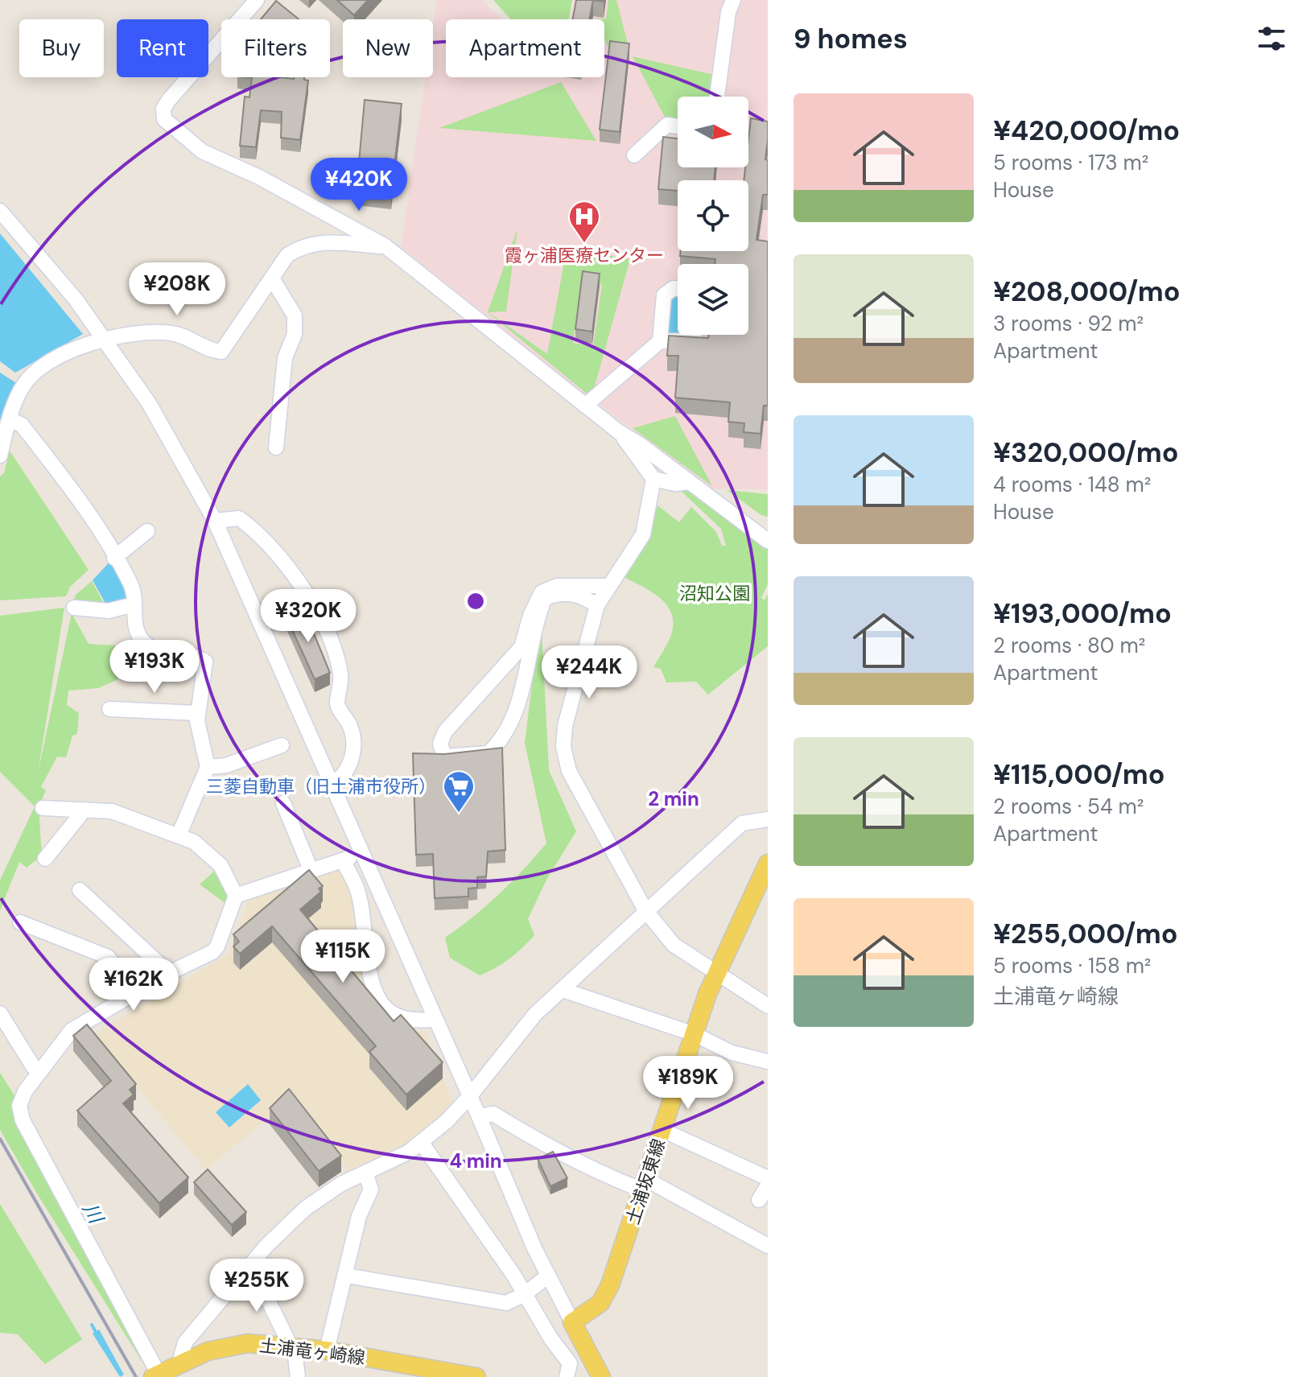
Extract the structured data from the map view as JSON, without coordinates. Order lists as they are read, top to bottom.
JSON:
{
  "streets": {
    "main road": ["土浦坂東線", "土浦竜ヶ崎線"]
  },
  "water": ["川"],
  "parks": ["沼知公園"],
  "places": {
    "hospital": ["霞ヶ浦医療センター"],
    "supermarket": ["三菱自動車（旧土浦市役所）"]
  },
  "north": "right",
  "page": {
    "heading": "9 homes",
    "chip": [
      "Buy",
      "Rent",
      "Filters",
      "New",
      "Apartment"
    ],
    "list": [
      {
        "name": "¥420,000/mo",
        "note": "5 rooms · 173 m² · House"
      },
      {
        "name": "¥208,000/mo",
        "note": "3 rooms · 92 m² · Apartment"
      },
      {
        "name": "¥320,000/mo",
        "note": "4 rooms · 148 m² · House"
      },
      {
        "name": "¥193,000/mo",
        "note": "2 rooms · 80 m² · Apartment"
      },
      {
        "name": "¥115,000/mo",
        "note": "2 rooms · 54 m² · Apartment"
      },
      {
        "name": "¥255,000/mo",
        "note": "5 rooms · 158 m² · 土浦竜ヶ崎線"
      }
    ],
    "price": [
      "¥420K",
      "¥208K",
      "¥320K",
      "¥193K",
      "¥244K",
      "¥115K",
      "¥162K",
      "¥189K",
      "¥255K"
    ]
  },
  "rings": ["2 min", "4 min"]
}
